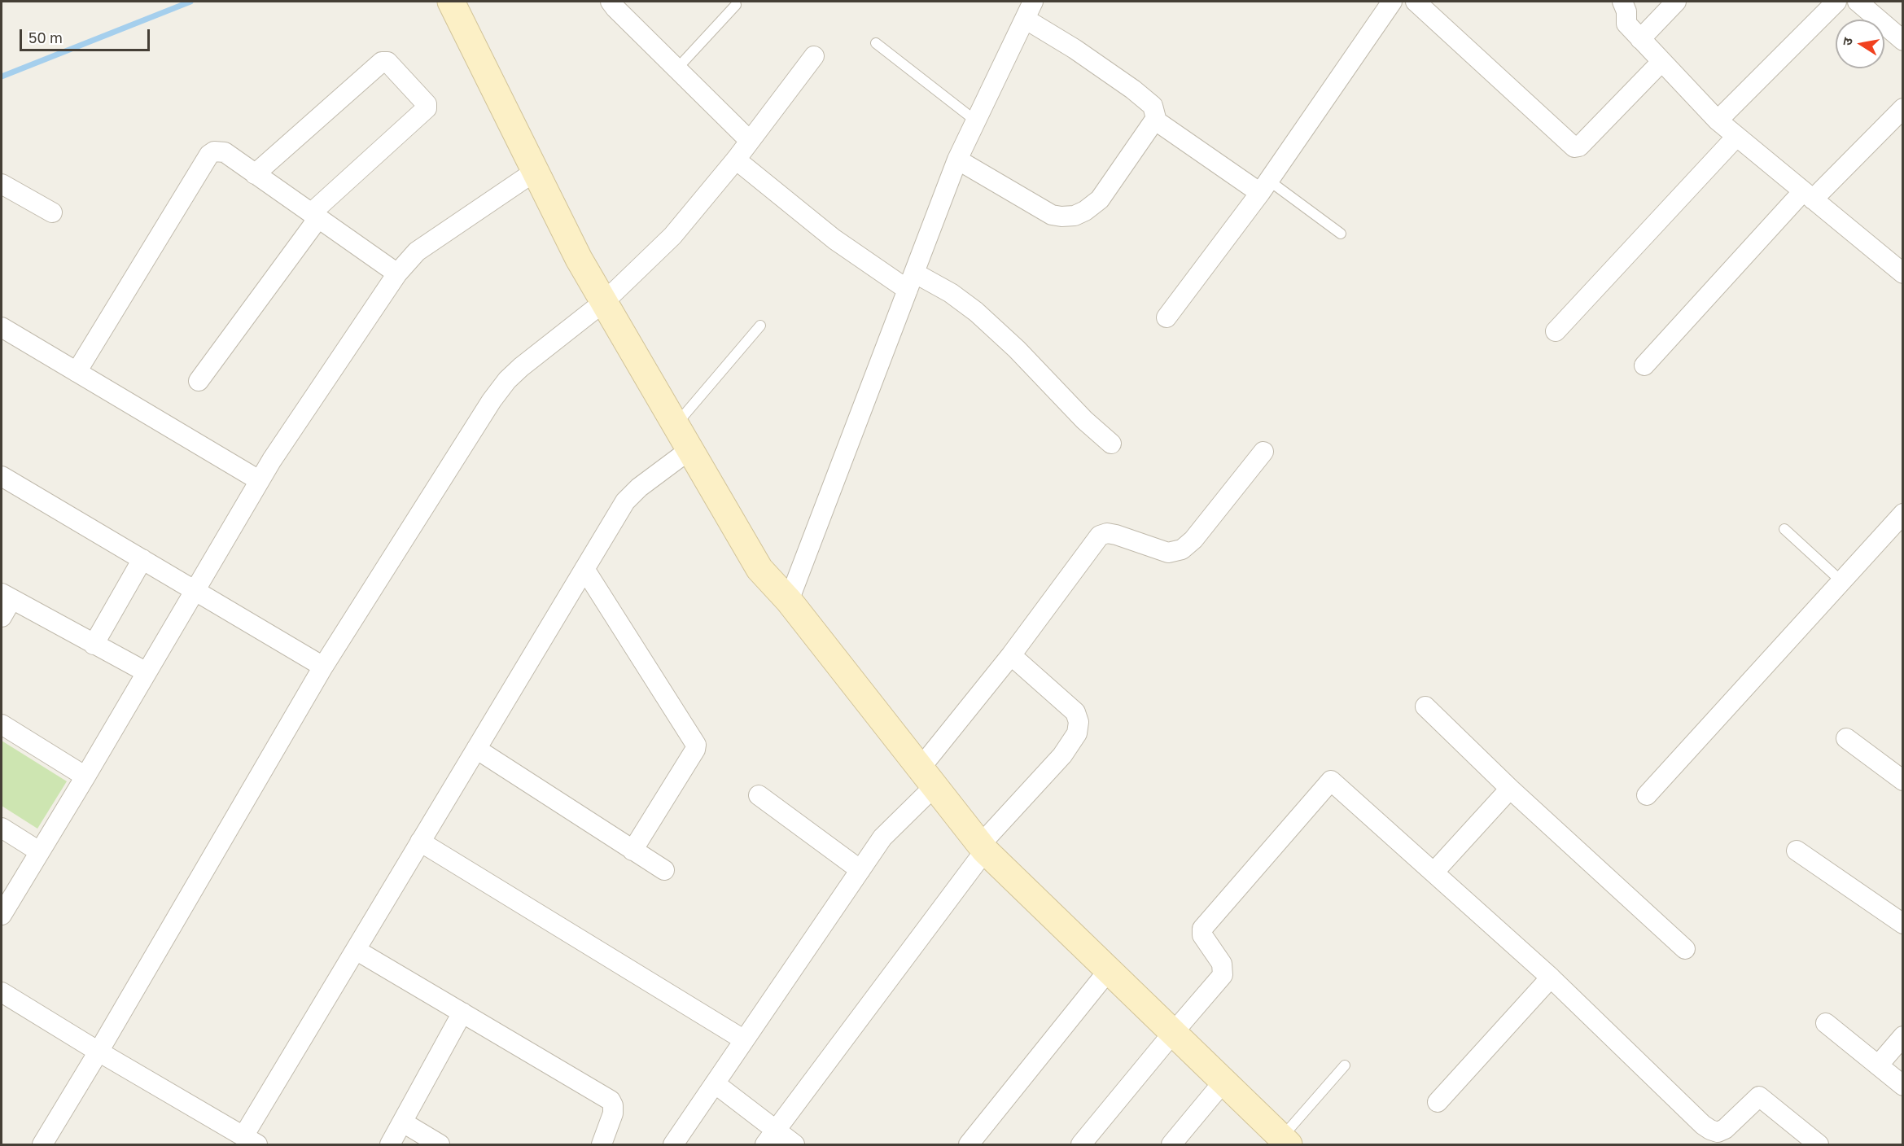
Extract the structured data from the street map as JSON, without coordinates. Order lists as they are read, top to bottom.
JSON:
{
  "scale_bar": "50 m",
  "north": "left"
}
